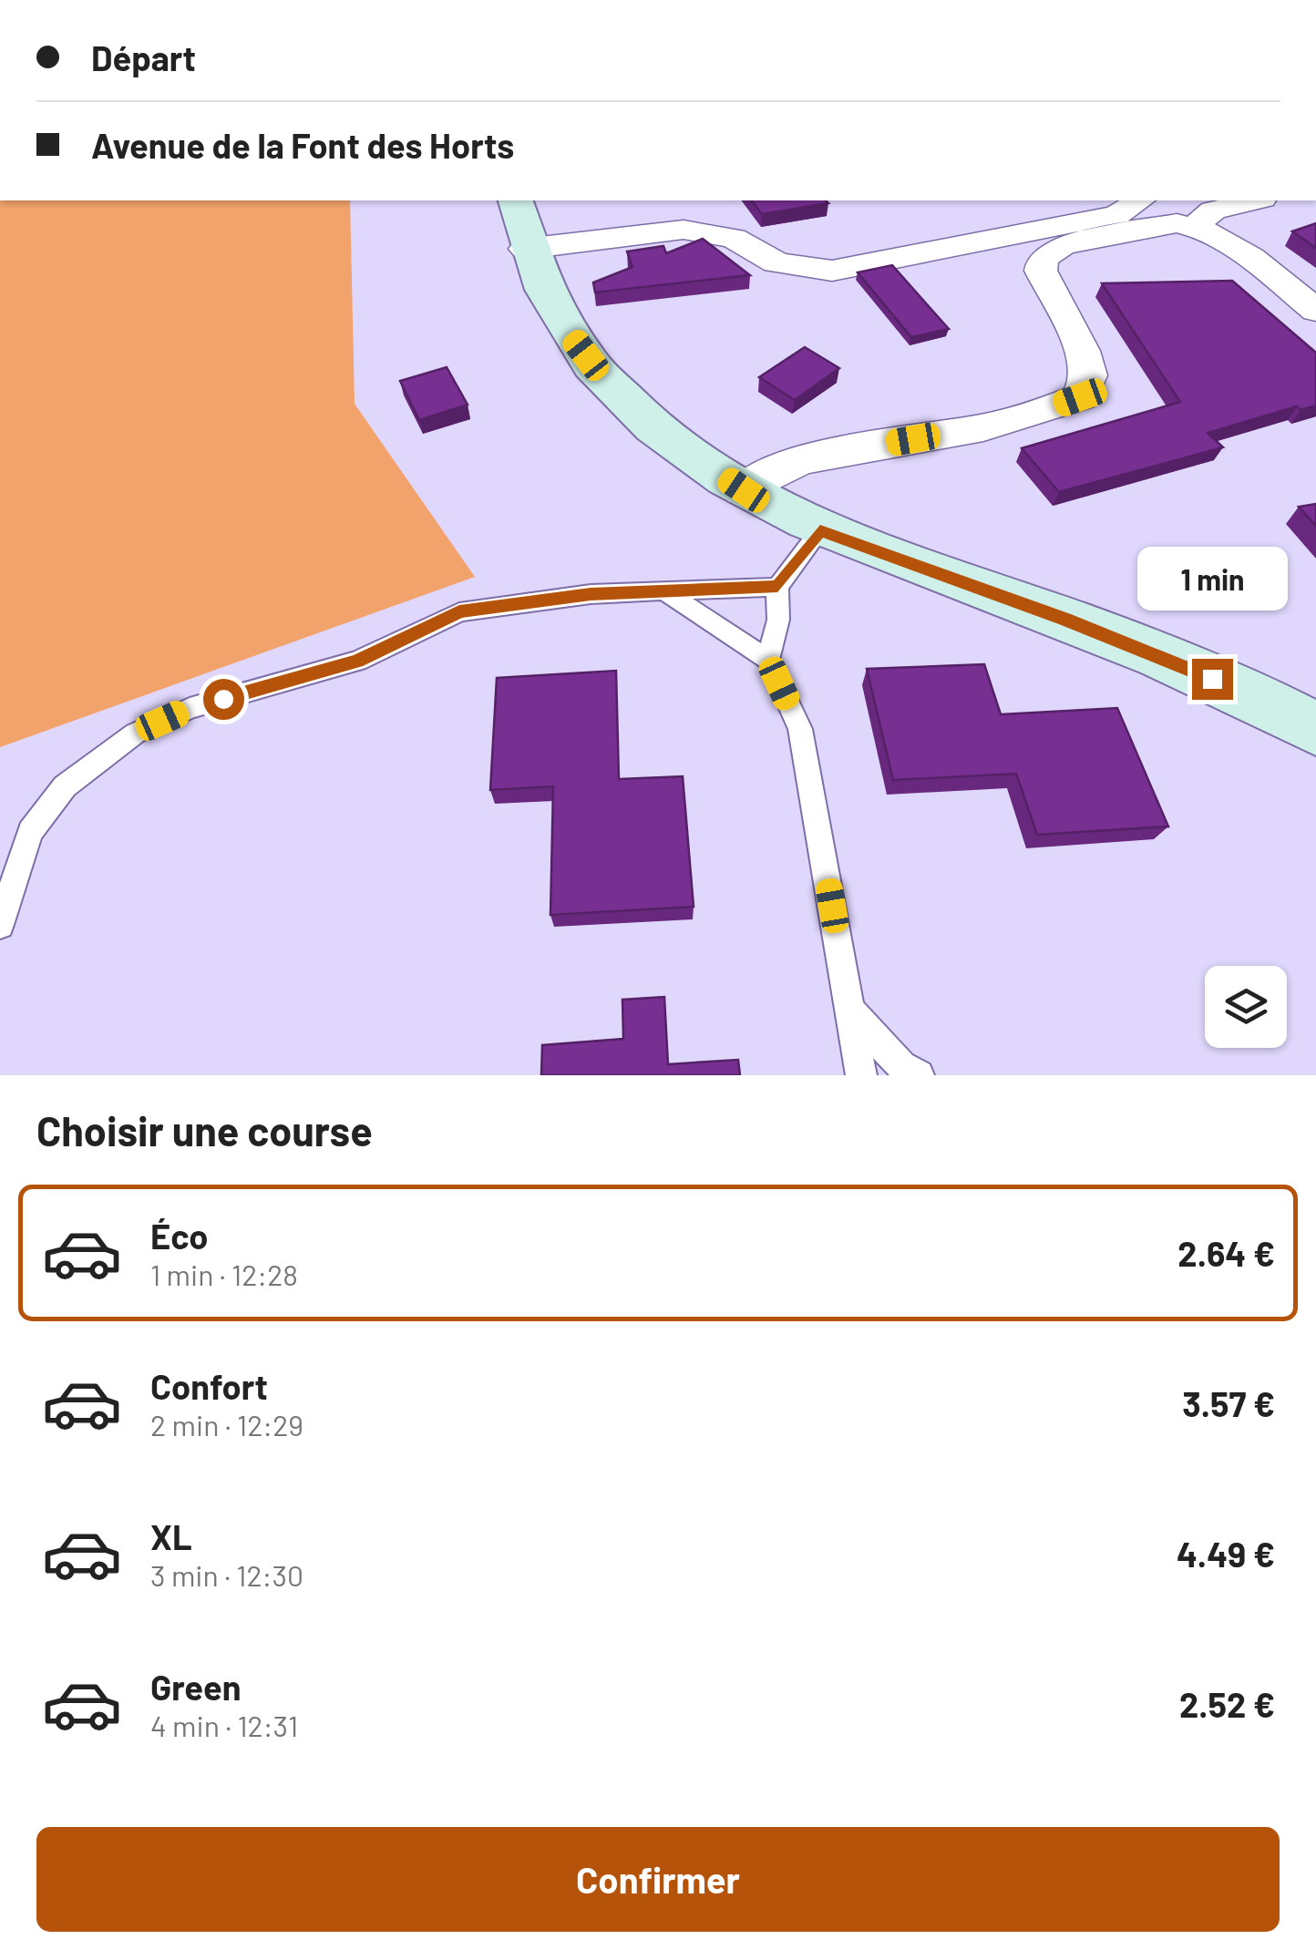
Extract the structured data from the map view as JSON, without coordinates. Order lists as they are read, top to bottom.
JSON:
{
  "page": {
    "banner": ["Départ", "Avenue de la Font des Horts"],
    "bubble": "1 min",
    "heading": "Choisir une course",
    "list": [
      {
        "name": "Éco",
        "note": "1 min · 12:28",
        "value": "2.64 €"
      },
      {
        "name": "Confort",
        "note": "2 min · 12:29",
        "value": "3.57 €"
      },
      {
        "name": "XL",
        "note": "3 min · 12:30",
        "value": "4.49 €"
      },
      {
        "name": "Green",
        "note": "4 min · 12:31",
        "value": "2.52 €"
      }
    ],
    "buttons": "Confirmer"
  }
}
